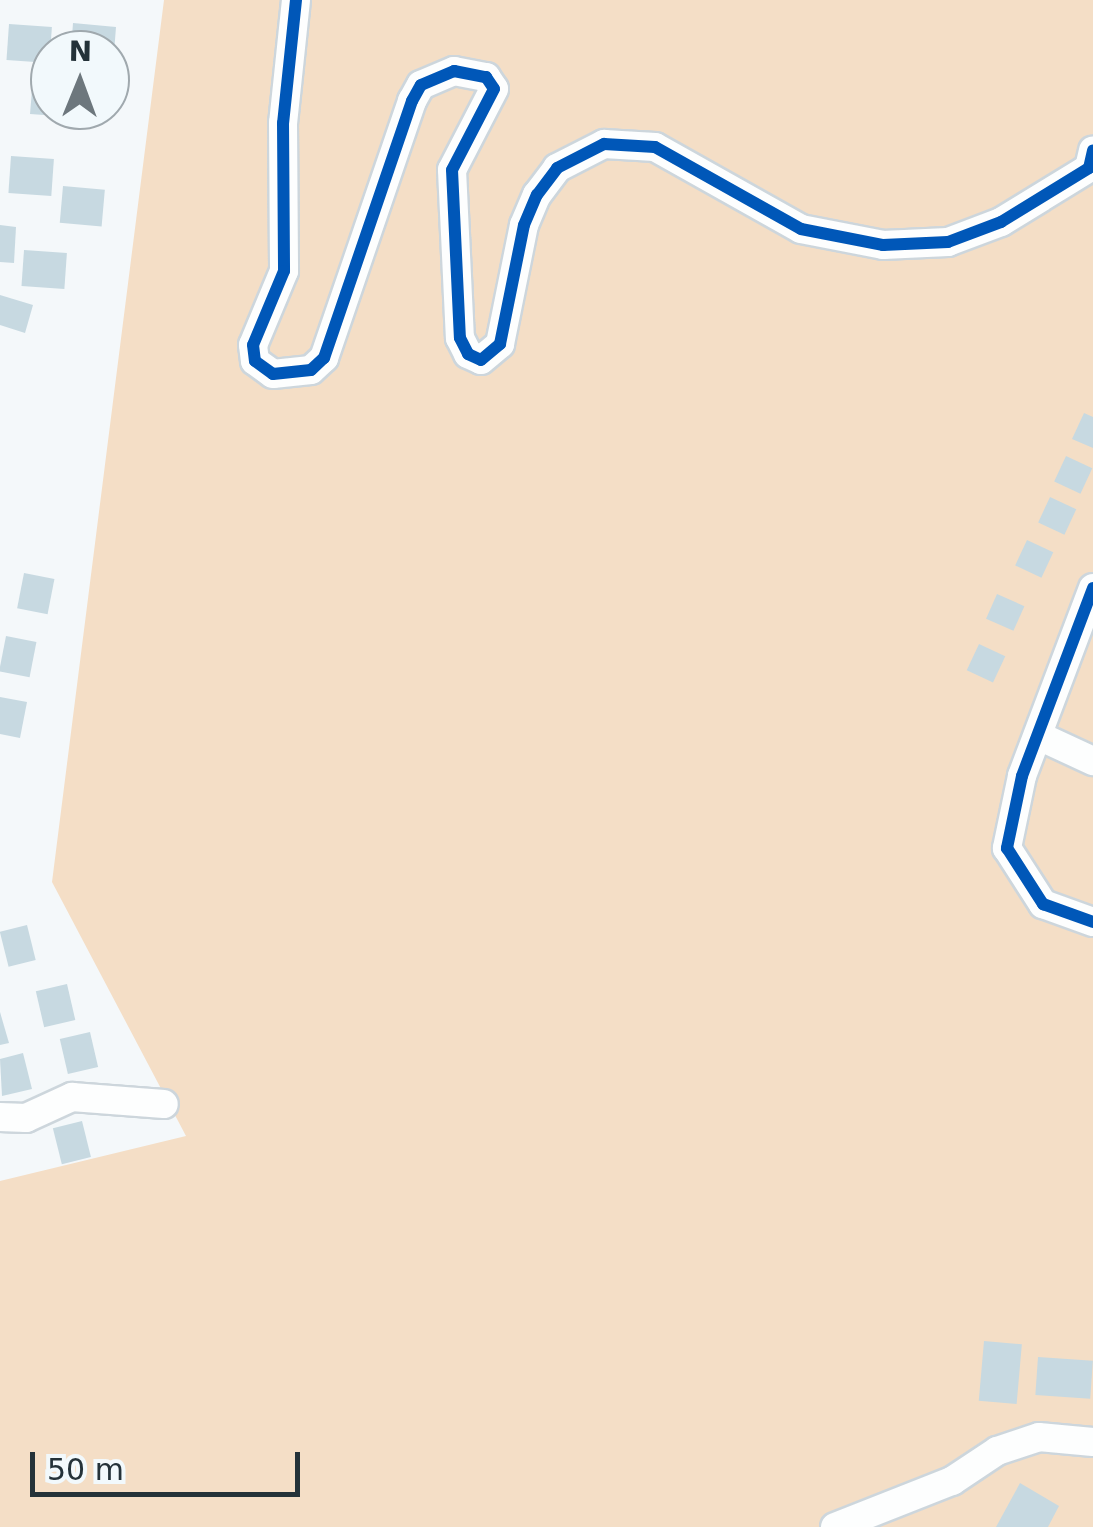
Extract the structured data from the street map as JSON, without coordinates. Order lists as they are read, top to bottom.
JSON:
{
  "scale_bar": "50 m",
  "north": "top"
}
